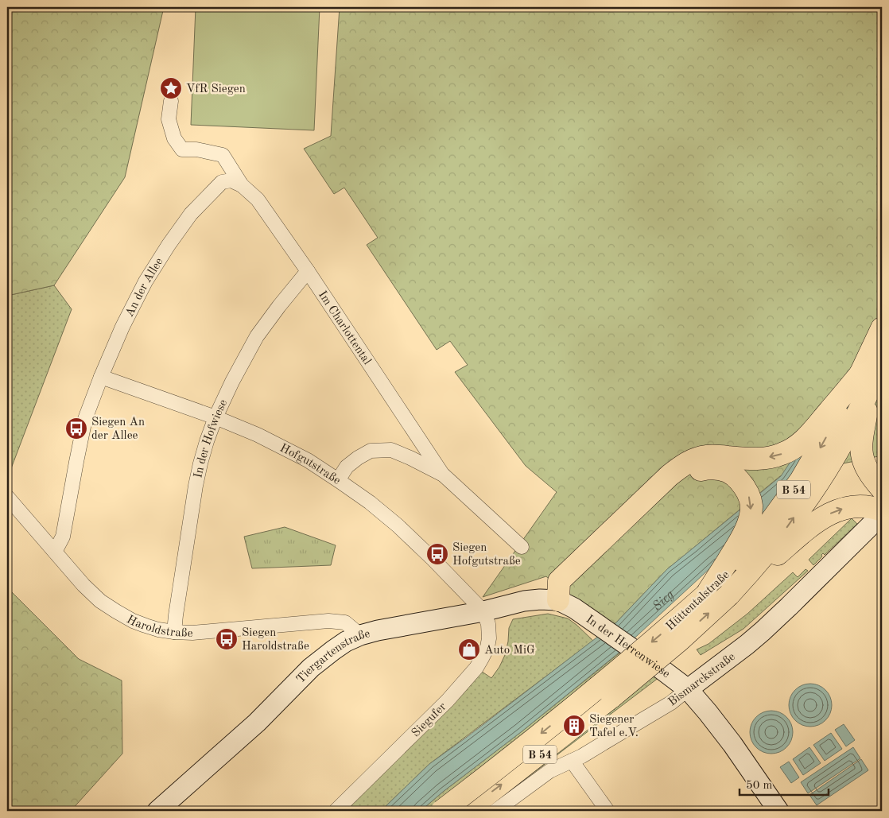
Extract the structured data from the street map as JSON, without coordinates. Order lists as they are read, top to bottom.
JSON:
{
  "streets": {
    "highway": ["B 54", "Hüttentalstraße"],
    "street": [
      "An der Allee",
      "Im Charlottental",
      "In der Hofwiese",
      "Hofgutstraße",
      "Haroldstraße",
      "In der Herrenwiese",
      "Tiergartenstraße",
      "Bismarckstraße",
      "Siegufer"
    ]
  },
  "crossings": [
    ["An der Allee", "Im Charlottental"],
    ["An der Allee", "Hofgutstraße"],
    ["An der Allee", "Haroldstraße"],
    ["Im Charlottental", "In der Hofwiese"],
    ["Im Charlottental", "Hofgutstraße"],
    ["In der Hofwiese", "Hofgutstraße"],
    ["In der Hofwiese", "Haroldstraße"],
    ["Hofgutstraße", "Tiergartenstraße"],
    ["Hofgutstraße", "Siegufer"],
    ["Haroldstraße", "Tiergartenstraße"],
    ["In der Herrenwiese", "Tiergartenstraße"],
    ["In der Herrenwiese", "Bismarckstraße"],
    ["Tiergartenstraße", "Siegufer"]
  ],
  "water": ["Sieg"],
  "places": {
    "place": ["VfR Siegen"],
    "bus stop": ["Siegen An der Allee", "Siegen Hofgutstraße", "Siegen Haroldstraße"],
    "shop": ["Auto MiG"],
    "building": ["Siegener Tafel e.V."]
  },
  "scale_bar": "50 m"
}
